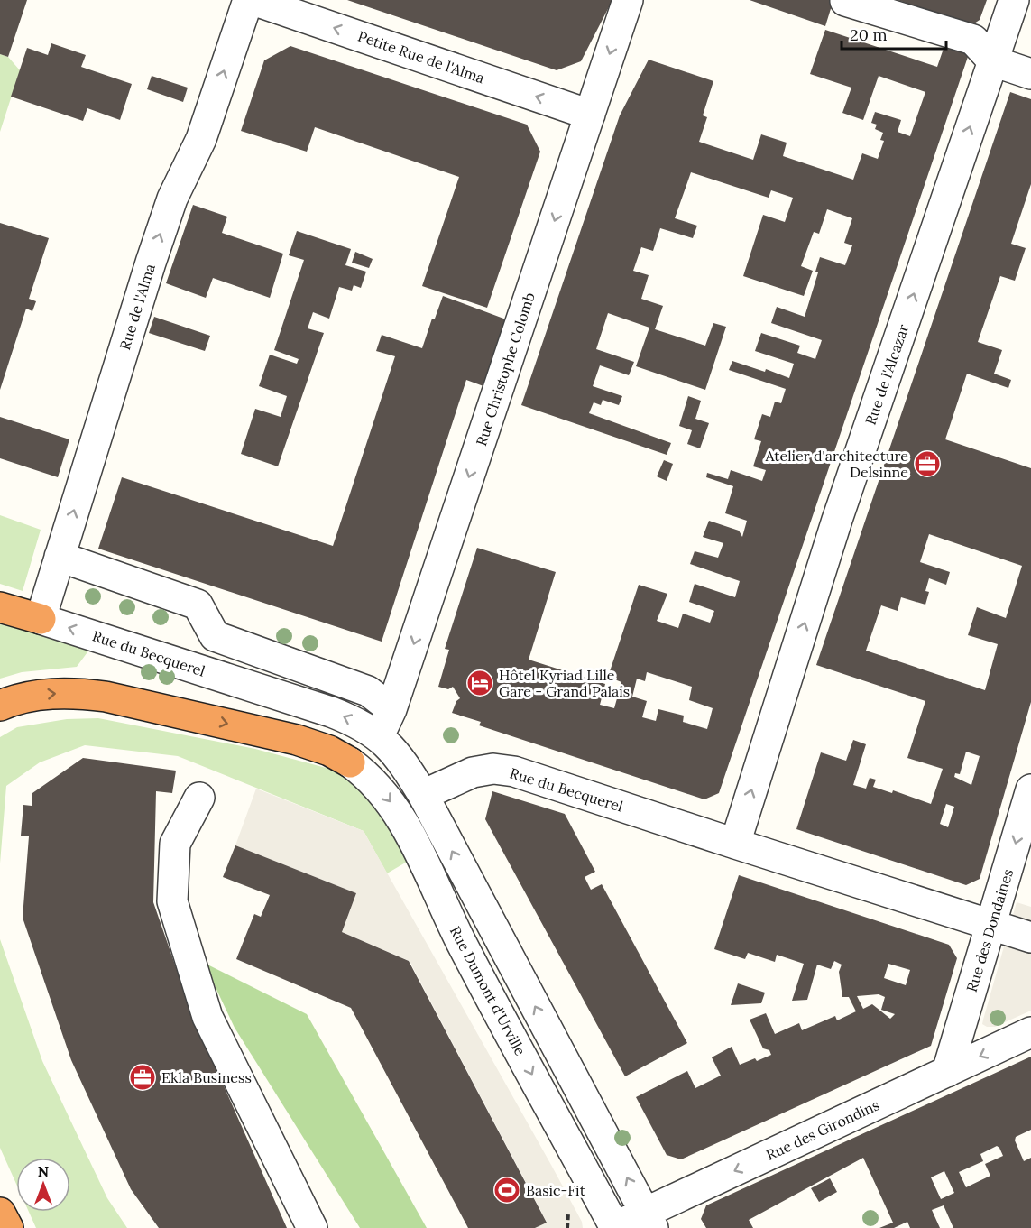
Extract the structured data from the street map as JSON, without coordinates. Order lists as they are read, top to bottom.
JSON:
{
  "streets": {
    "street": [
      "Petite Rue de l'Alma",
      "Rue de l'Alma",
      "Rue Christophe Colomb",
      "Rue de l'Alcazar",
      "Rue du Becquerel",
      "Rue des Dondaines",
      "Rue Dumont d'Urville",
      "Rue des Girondins"
    ]
  },
  "crossings": [
    ["Petite Rue de l'Alma", "Rue Christophe Colomb"],
    ["Rue de l'Alma", "Rue du Becquerel"],
    ["Rue Christophe Colomb", "Rue du Becquerel"],
    ["Rue de l'Alcazar", "Rue du Becquerel"],
    ["Rue du Becquerel", "Rue des Dondaines"],
    ["Rue des Dondaines", "Rue des Girondins"],
    ["Rue Dumont d'Urville", "Rue des Girondins"]
  ],
  "one_way": [
    "Petite Rue de l'Alma",
    "Rue de l'Alma",
    "Rue Christophe Colomb",
    "Rue de l'Alcazar",
    "Rue des Dondaines",
    "Rue des Girondins"
  ],
  "places": {
    "office": ["Atelier d'architecture Delsinne", "Ekla Business"],
    "hotel": ["Hôtel Kyriad Lille Gare - Grand Palais"],
    "sports": ["Basic-Fit"]
  },
  "scale_bar": "20 m",
  "north": "top"
}
